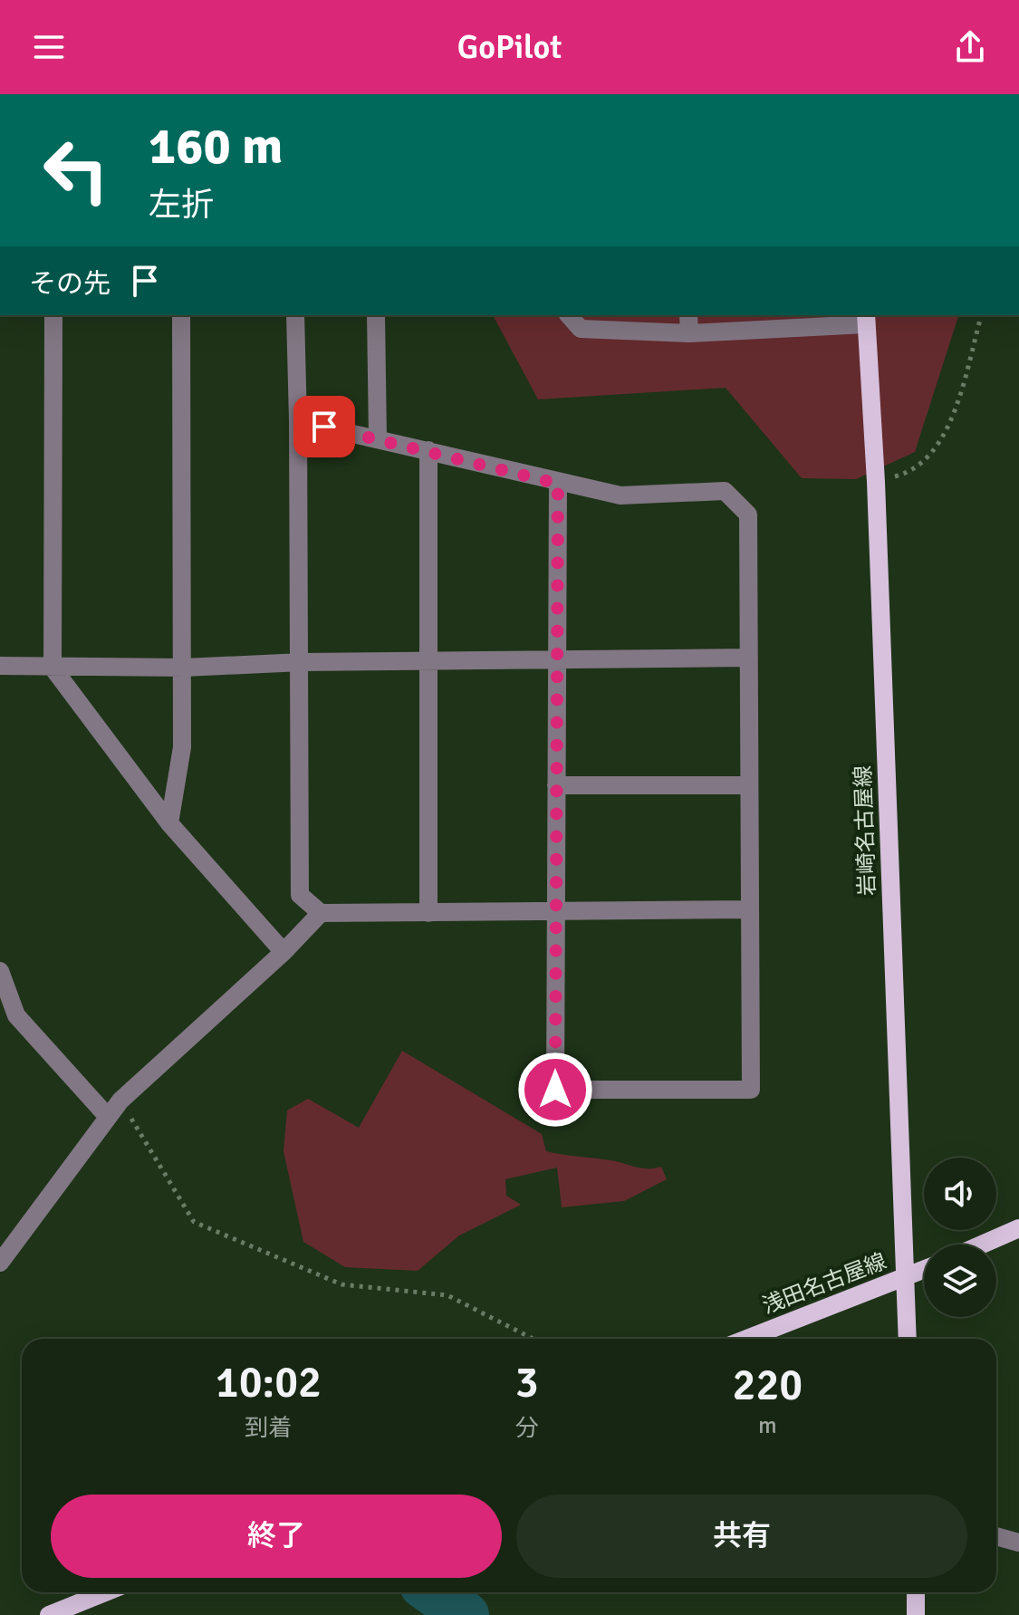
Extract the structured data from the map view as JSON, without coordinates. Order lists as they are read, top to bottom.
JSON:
{
  "streets": {
    "main road": ["岩崎名古屋線", "浅田名古屋線"]
  },
  "crossings": [
    ["岩崎名古屋線", "浅田名古屋線"]
  ],
  "page": {
    "header": "GoPilot",
    "turn": ["160 m", "左折"],
    "then": "その先",
    "eta": [
      "10:02",
      "到着",
      "3",
      "分",
      "220",
      "m"
    ],
    "buttons": ["終了", "共有"]
  }
}
